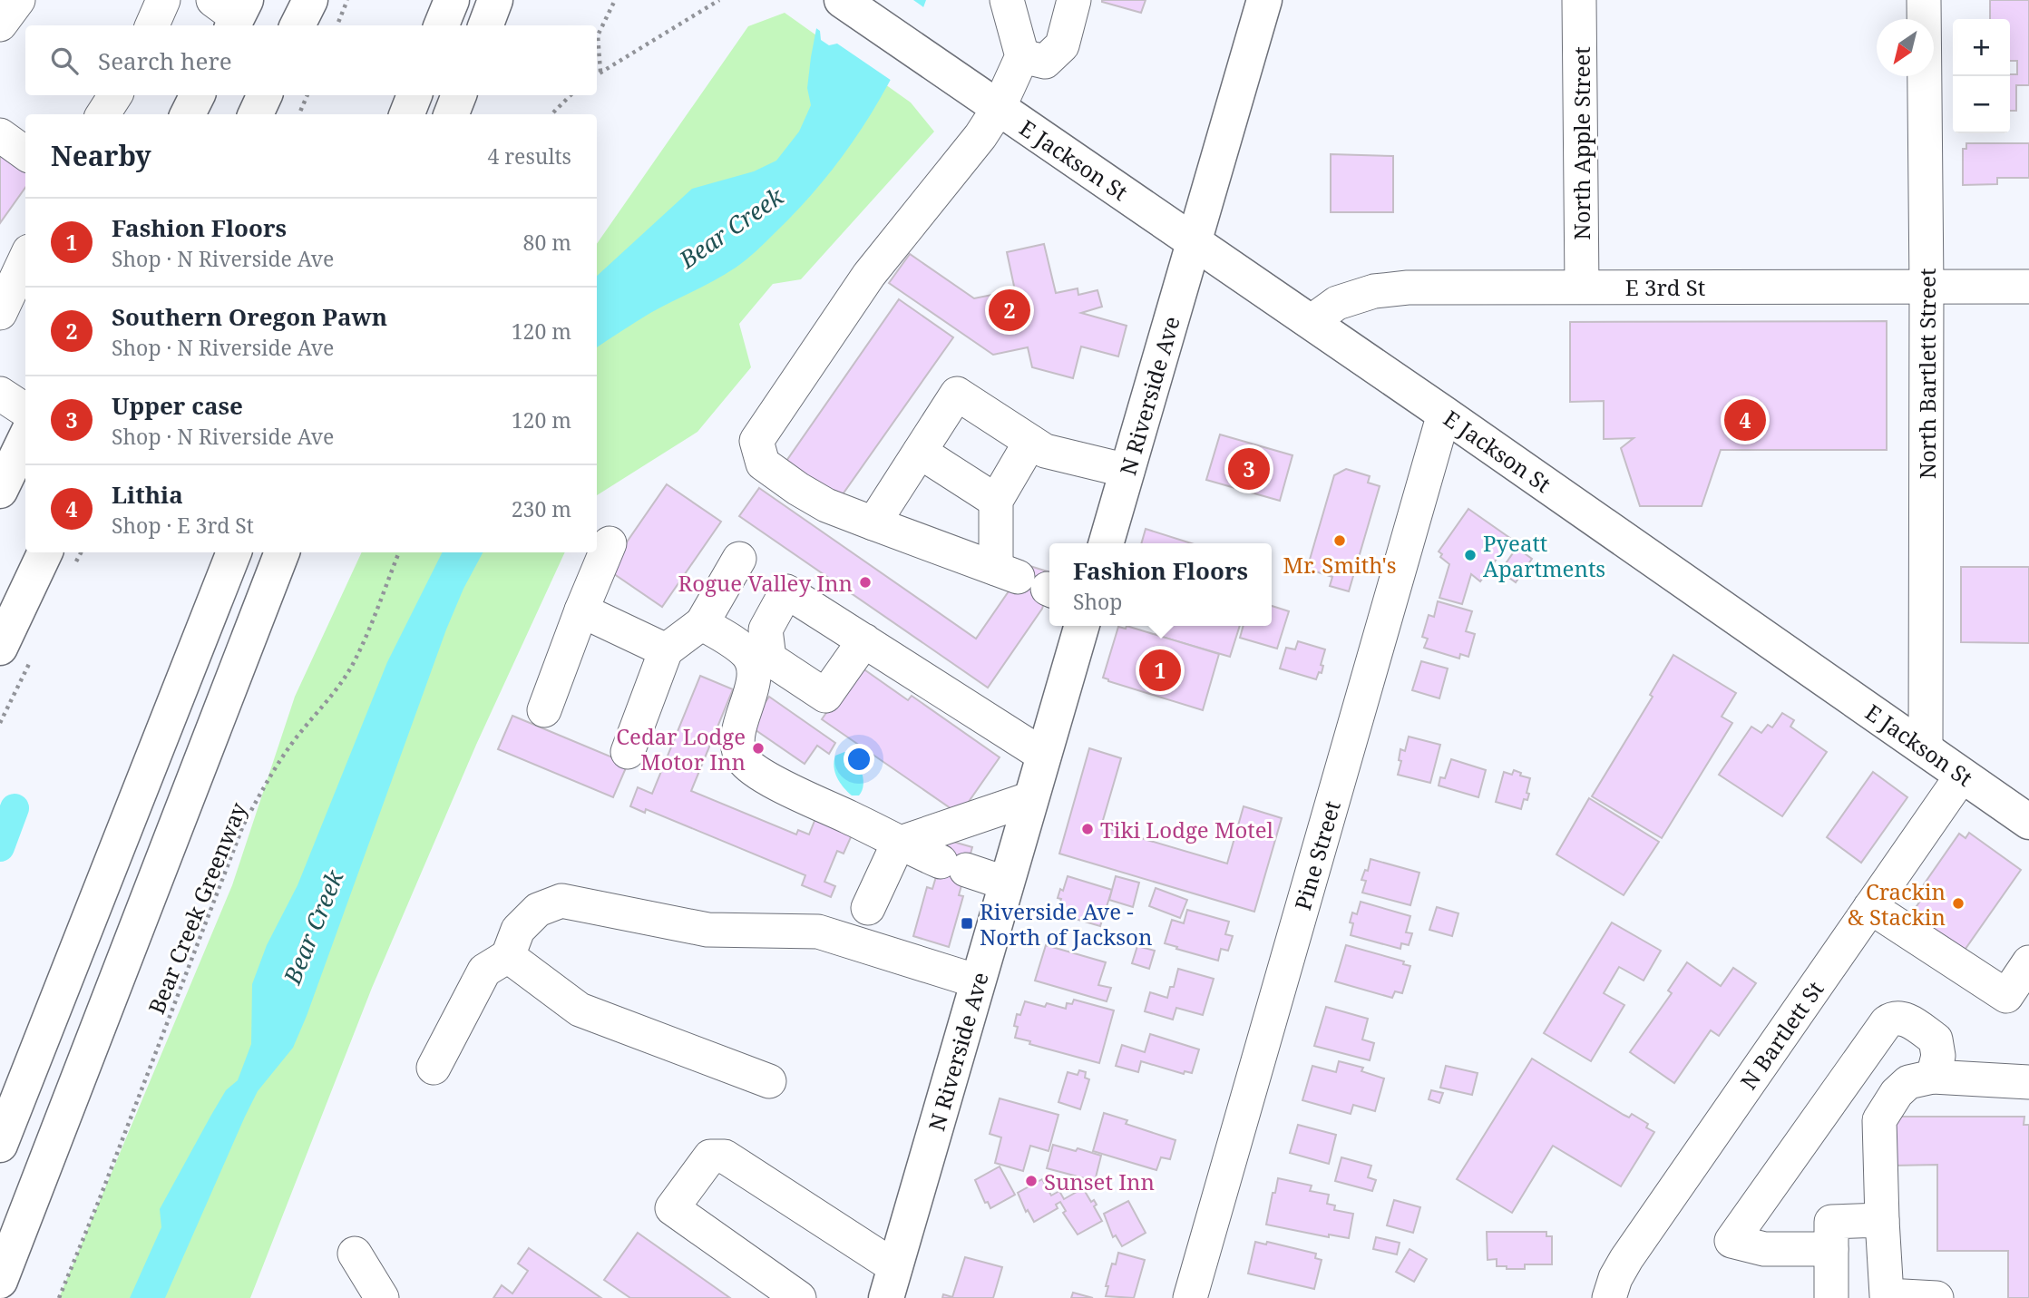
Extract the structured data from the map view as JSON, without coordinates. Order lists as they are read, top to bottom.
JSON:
{
  "streets": {
    "main road": ["E Jackson St", "N Riverside Ave"],
    "street": [
      "North Apple Street",
      "E 3rd St",
      "North Bartlett Street",
      "Pine Street",
      "N Bartlett St"
    ],
    "path": ["Bear Creek Greenway"]
  },
  "crossings": [
    ["North Apple Street", "E 3rd St"],
    ["E Jackson St", "E 3rd St"],
    ["E Jackson St", "North Bartlett Street"],
    ["E Jackson St", "N Riverside Ave"],
    ["E Jackson St", "Pine Street"],
    ["E Jackson St", "N Bartlett St"],
    ["E 3rd St", "North Bartlett Street"]
  ],
  "water": ["Bear Creek"],
  "places": {
    "other": [
      "Mr. Smith's",
      "Pyeatt Apartments",
      "Rogue Valley Inn",
      "Cedar Lodge Motor Inn",
      "Tiki Lodge Motel",
      "Crackin & Stackin",
      "Sunset Inn"
    ],
    "transit": ["Riverside Ave - North of Jackson"]
  },
  "north": "bottom left",
  "page": {
    "map_buttons": ["+", "−"],
    "search": "Search here",
    "heading": ["Nearby", "4 results"],
    "list": [
      {
        "mark": "1",
        "name": "Fashion Floors",
        "note": "Shop · N Riverside Ave",
        "value": "80 m"
      },
      {
        "mark": "2",
        "name": "Southern Oregon Pawn",
        "note": "Shop · N Riverside Ave",
        "value": "120 m"
      },
      {
        "mark": "3",
        "name": "Upper case",
        "note": "Shop · N Riverside Ave",
        "value": "120 m"
      },
      {
        "mark": "4",
        "name": "Lithia",
        "note": "Shop · E 3rd St",
        "value": "230 m"
      }
    ],
    "pins": [
      "2",
      "4",
      "3",
      "1"
    ],
    "popup": ["Fashion Floors", "Shop"]
  }
}
